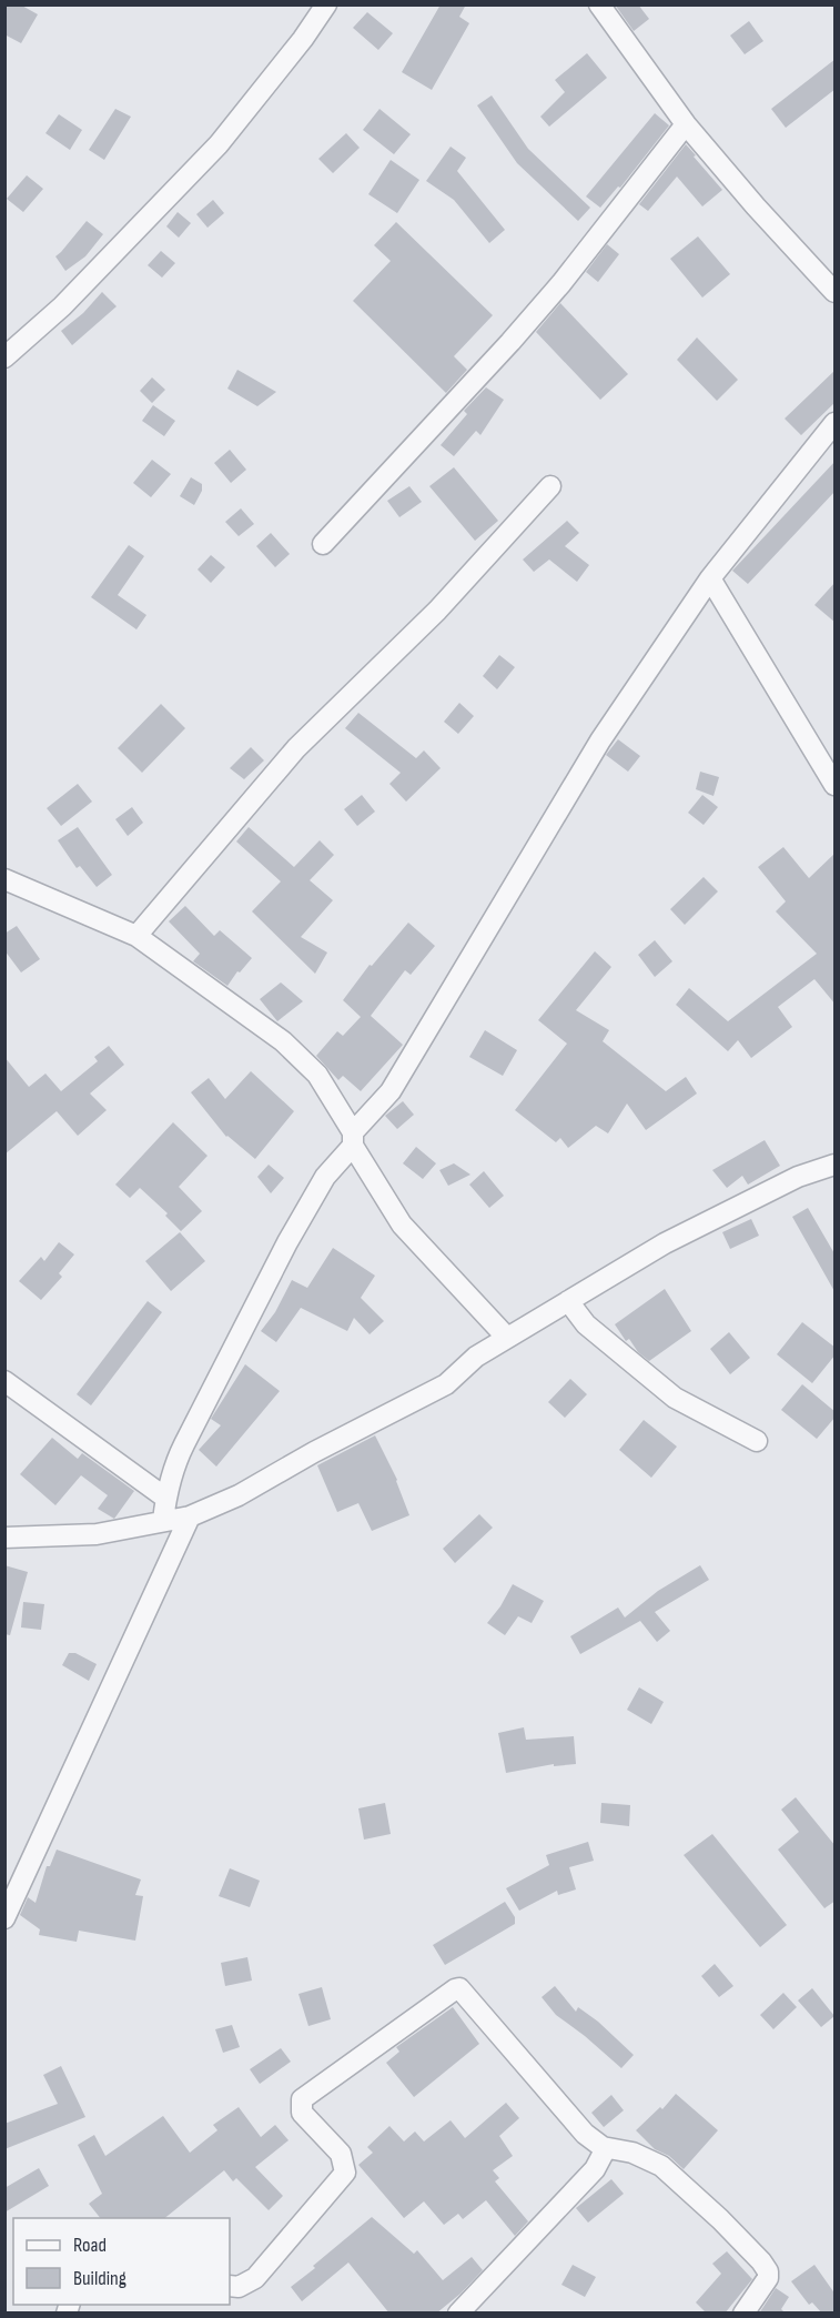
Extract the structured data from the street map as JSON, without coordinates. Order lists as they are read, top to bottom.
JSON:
{
  "legend": ["Road", "Building"]
}
